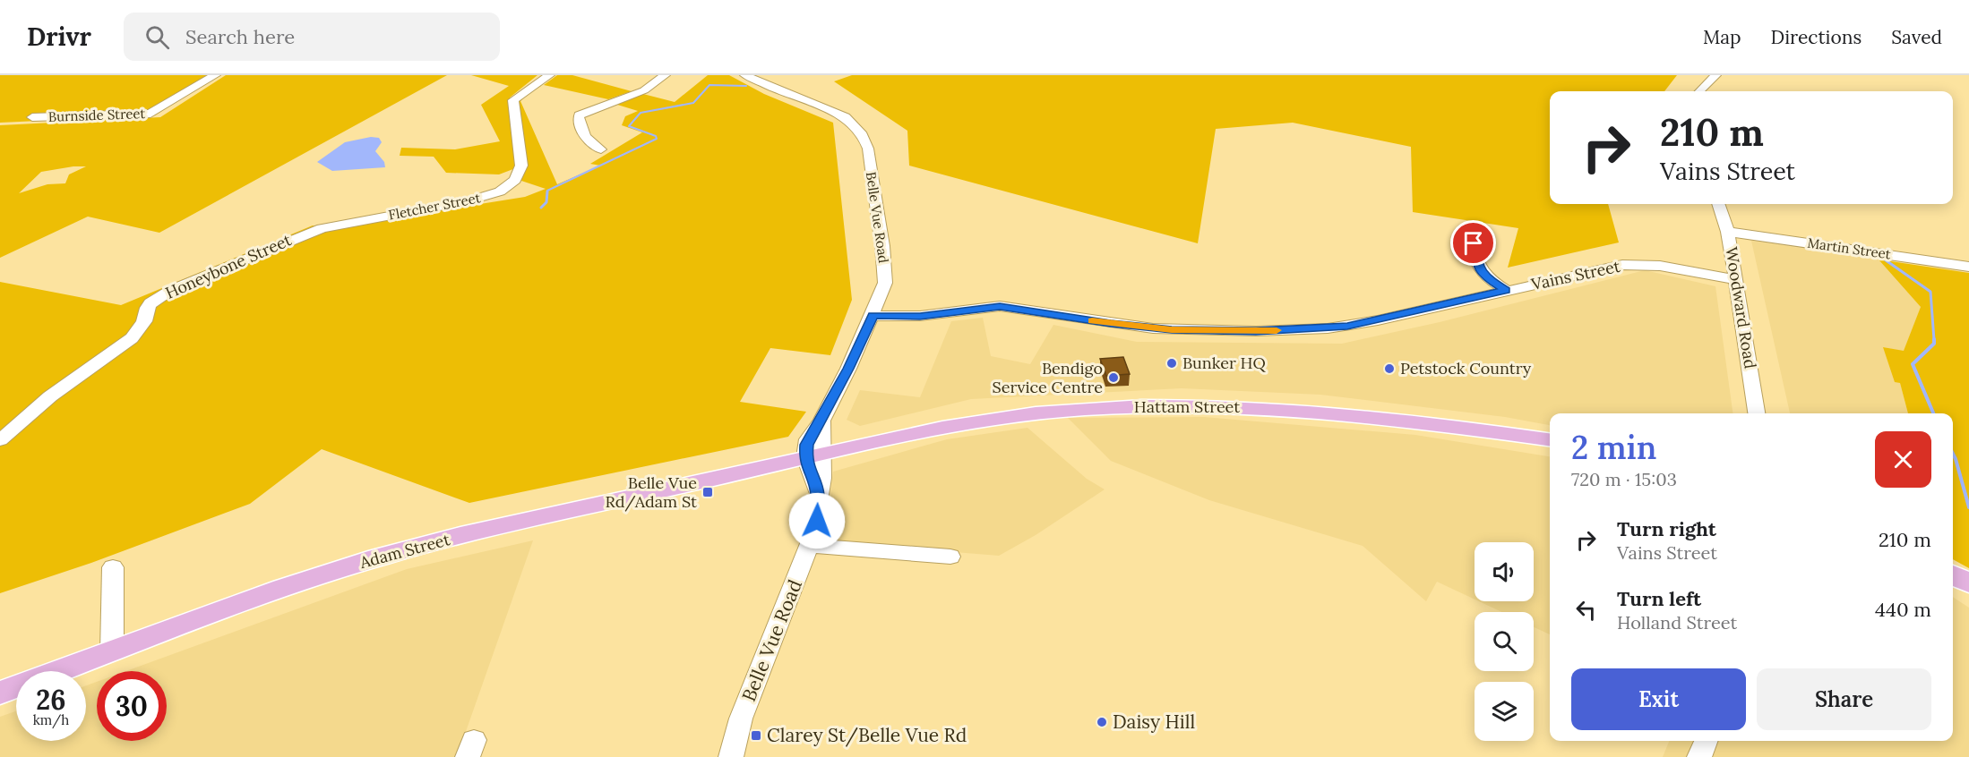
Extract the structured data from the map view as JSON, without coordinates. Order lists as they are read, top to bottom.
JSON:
{
  "streets": {
    "main road": ["Hattam Street", "Adam Street"],
    "street": [
      "Burnside Street",
      "Fletcher Street",
      "Belle Vue Road",
      "Martin Street",
      "Honeybone Street",
      "Vains Street",
      "Woodward Road"
    ]
  },
  "crossings": [
    ["Fletcher Street", "Honeybone Street"],
    ["Belle Vue Road", "Vains Street"],
    ["Belle Vue Road", "Hattam Street"],
    ["Belle Vue Road", "Adam Street"],
    ["Martin Street", "Woodward Road"],
    ["Vains Street", "Woodward Road"],
    ["Hattam Street", "Adam Street"]
  ],
  "places": {
    "other": [
      "Bunker HQ",
      "Petstock Country",
      "Bendigo Service Centre",
      "Daisy Hill"
    ],
    "transit": ["Belle Vue Rd/Adam St", "Clarey St/Belle Vue Rd"]
  },
  "page": {
    "header": "Drivr",
    "search": "Search here",
    "nav": ["Map", "Directions", "Saved"],
    "turn": ["210 m", "Vains Street"],
    "heading": ["2 min", "720 m · 15:03"],
    "list": [
      {
        "name": "Turn right",
        "note": "Vains Street",
        "value": "210 m"
      },
      {
        "name": "Turn left",
        "note": "Holland Street",
        "value": "440 m"
      }
    ],
    "buttons": ["Exit", "Share"],
    "speed": "26 km/h",
    "limit": "30"
  }
}
